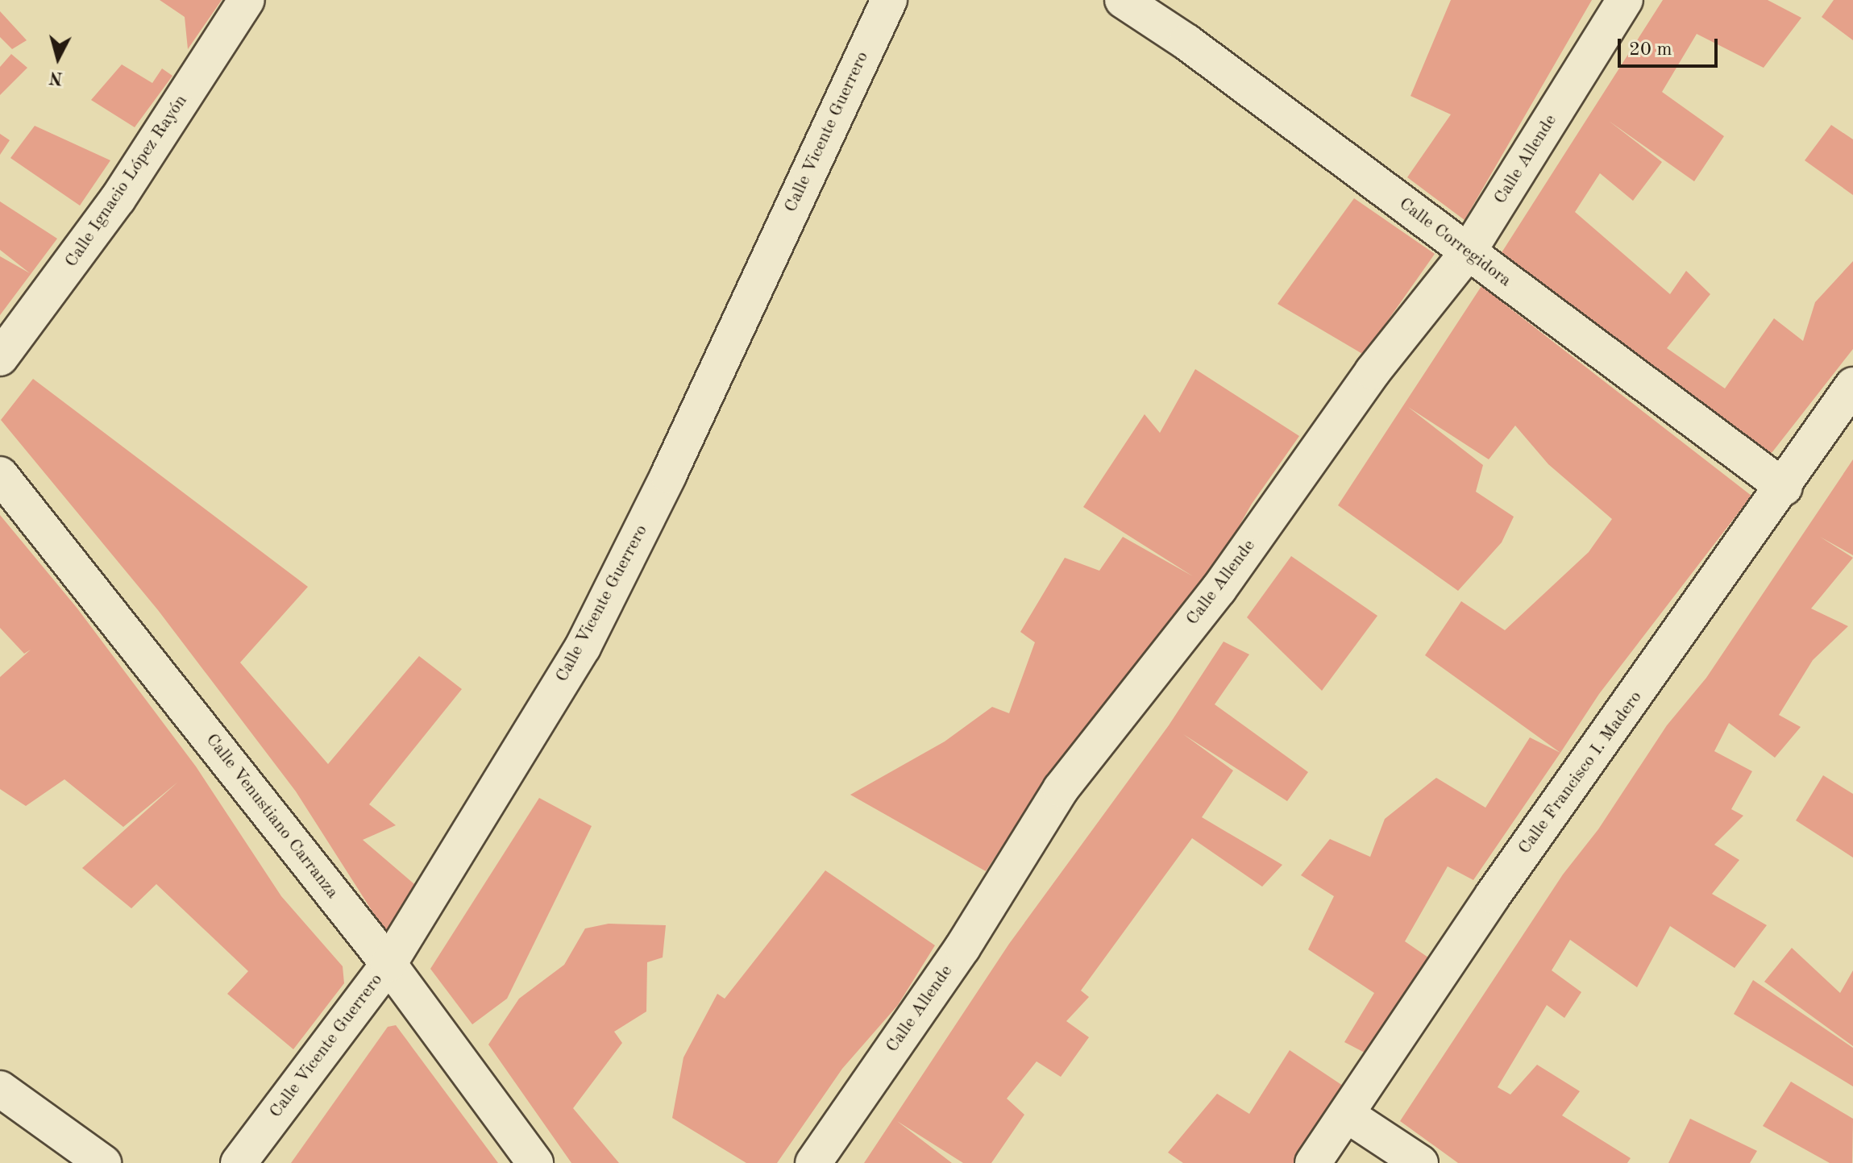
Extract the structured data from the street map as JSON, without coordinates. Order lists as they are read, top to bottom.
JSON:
{
  "streets": {
    "street": [
      "Calle Vicente Guerrero",
      "Calle Allende",
      "Calle Ignacio López Rayón",
      "Calle Corregidora",
      "Calle Francisco I. Madero",
      "Calle Venustiano Carranza"
    ]
  },
  "crossings": [
    ["Calle Vicente Guerrero", "Calle Venustiano Carranza"],
    ["Calle Allende", "Calle Corregidora"],
    ["Calle Corregidora", "Calle Francisco I. Madero"]
  ],
  "scale_bar": "20 m",
  "north": "bottom"
}
